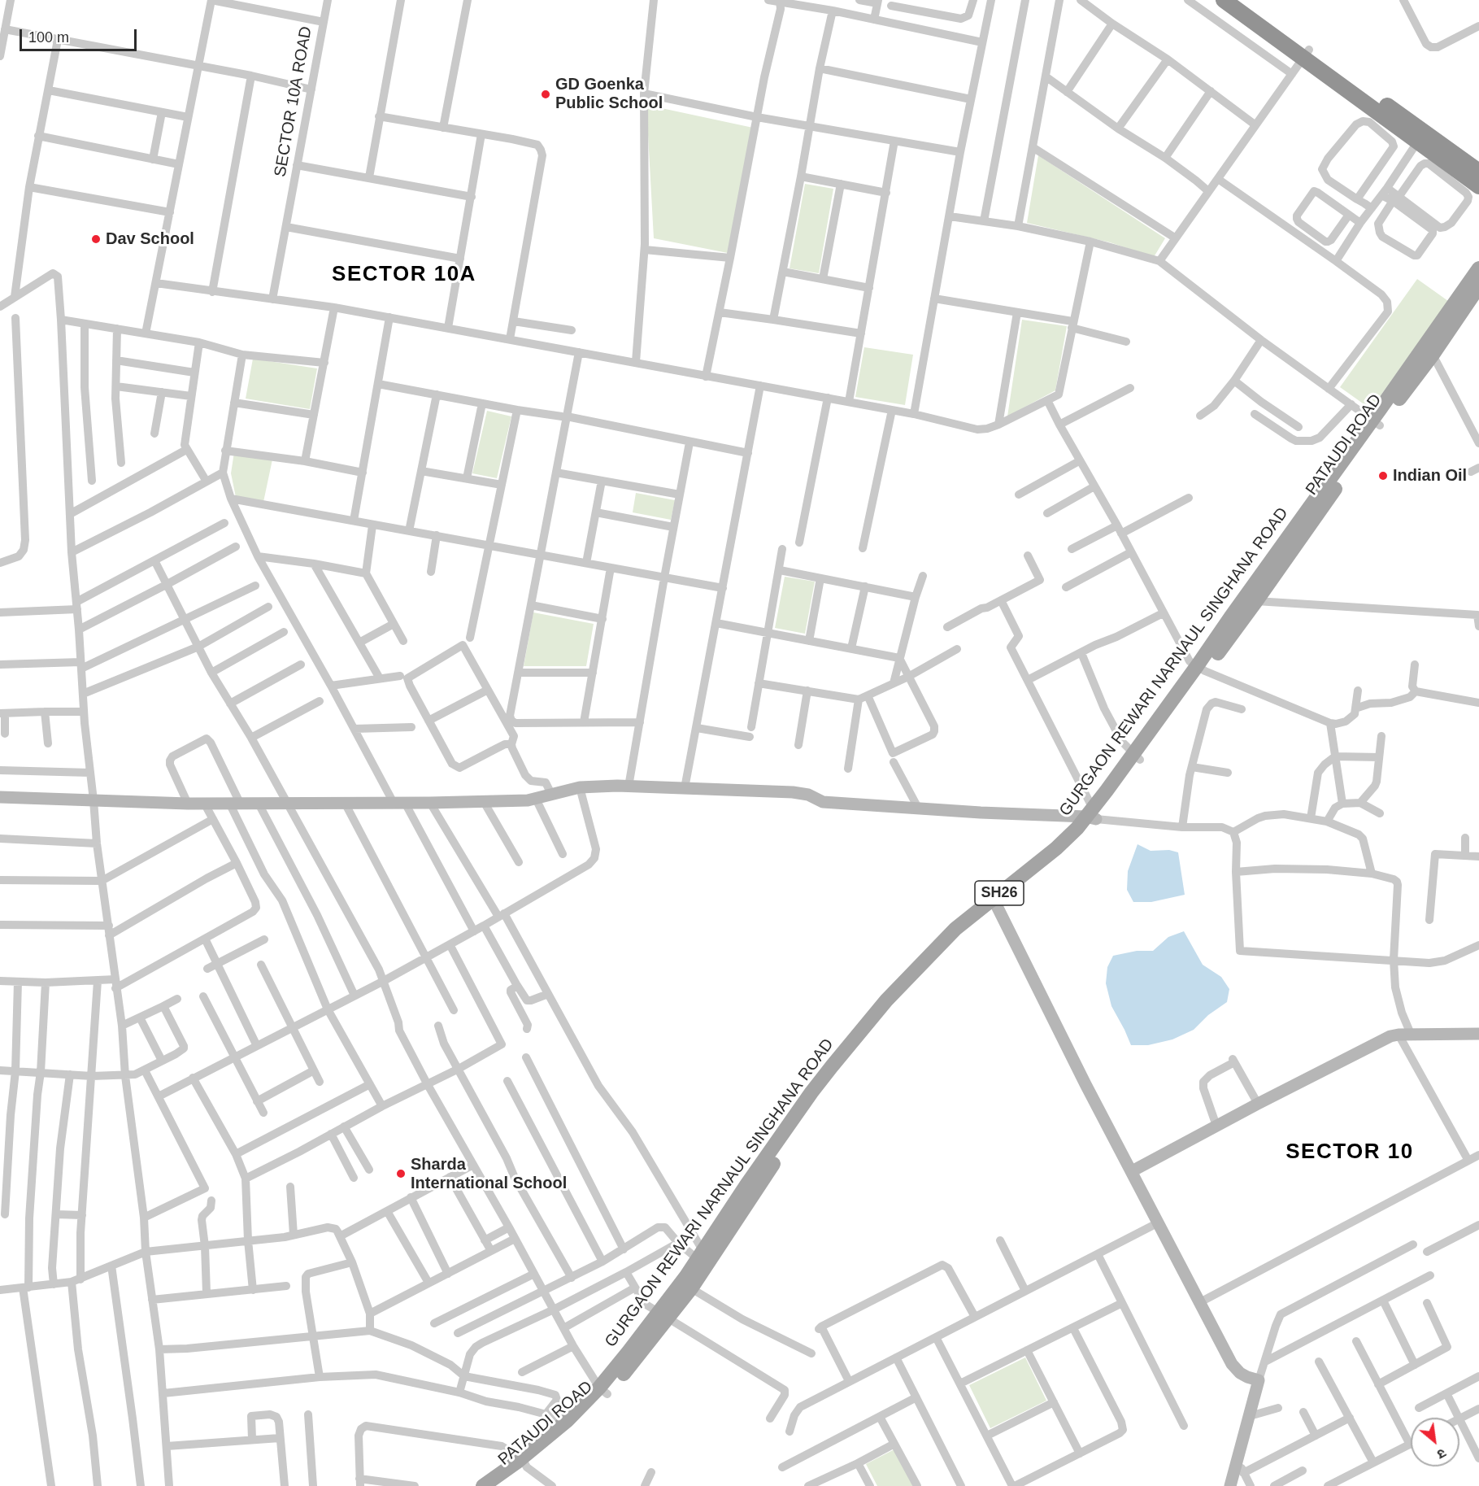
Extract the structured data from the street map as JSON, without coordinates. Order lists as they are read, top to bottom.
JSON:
{
  "streets": {
    "main road": ["PATAUDI ROAD", "GURGAON REWARI NARNAUL SINGHANA ROAD", "SH26"],
    "street": ["SECTOR 10A ROAD"]
  },
  "crossings": [
    ["PATAUDI ROAD", "GURGAON REWARI NARNAUL SINGHANA ROAD"],
    ["GURGAON REWARI NARNAUL SINGHANA ROAD", "SH26"]
  ],
  "districts": ["SECTOR 10A", "SECTOR 10"],
  "places": [
    "GD Goenka Public School",
    "Dav School",
    "Indian Oil",
    "Sharda International School"
  ],
  "scale_bar": "100 m",
  "north": "bottom right"
}
